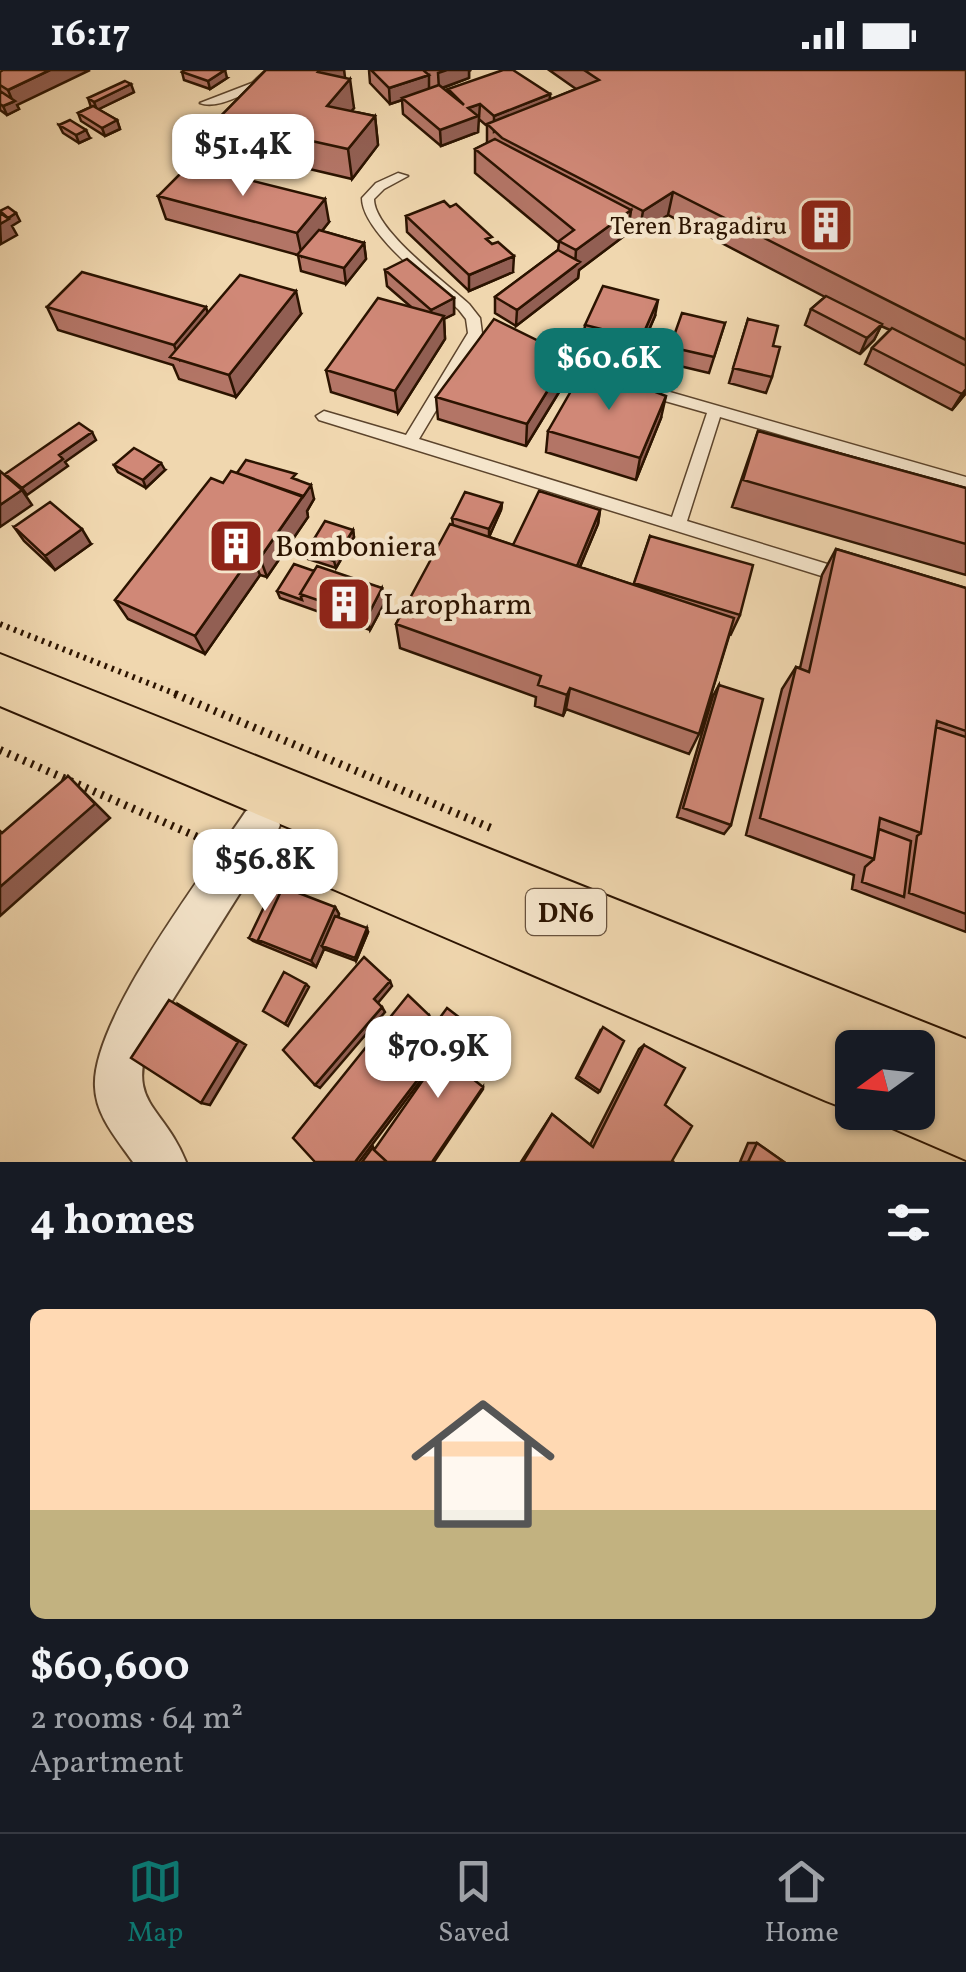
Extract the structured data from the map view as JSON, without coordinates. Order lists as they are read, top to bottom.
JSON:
{
  "streets": {
    "highway": ["DN6"]
  },
  "places": {
    "building": ["Teren Bragadiru", "Bomboniera", "Laropharm"]
  },
  "north": "left",
  "page": {
    "status": "16:17",
    "price": [
      "$51.4K",
      "$60.6K",
      "$56.8K",
      "$70.9K"
    ],
    "heading": "4 homes",
    "list": [
      {
        "name": "$60,600",
        "note": "2 rooms · 64 m² · Apartment"
      }
    ],
    "tabs": ["Map", "Saved", "Home"]
  }
}
